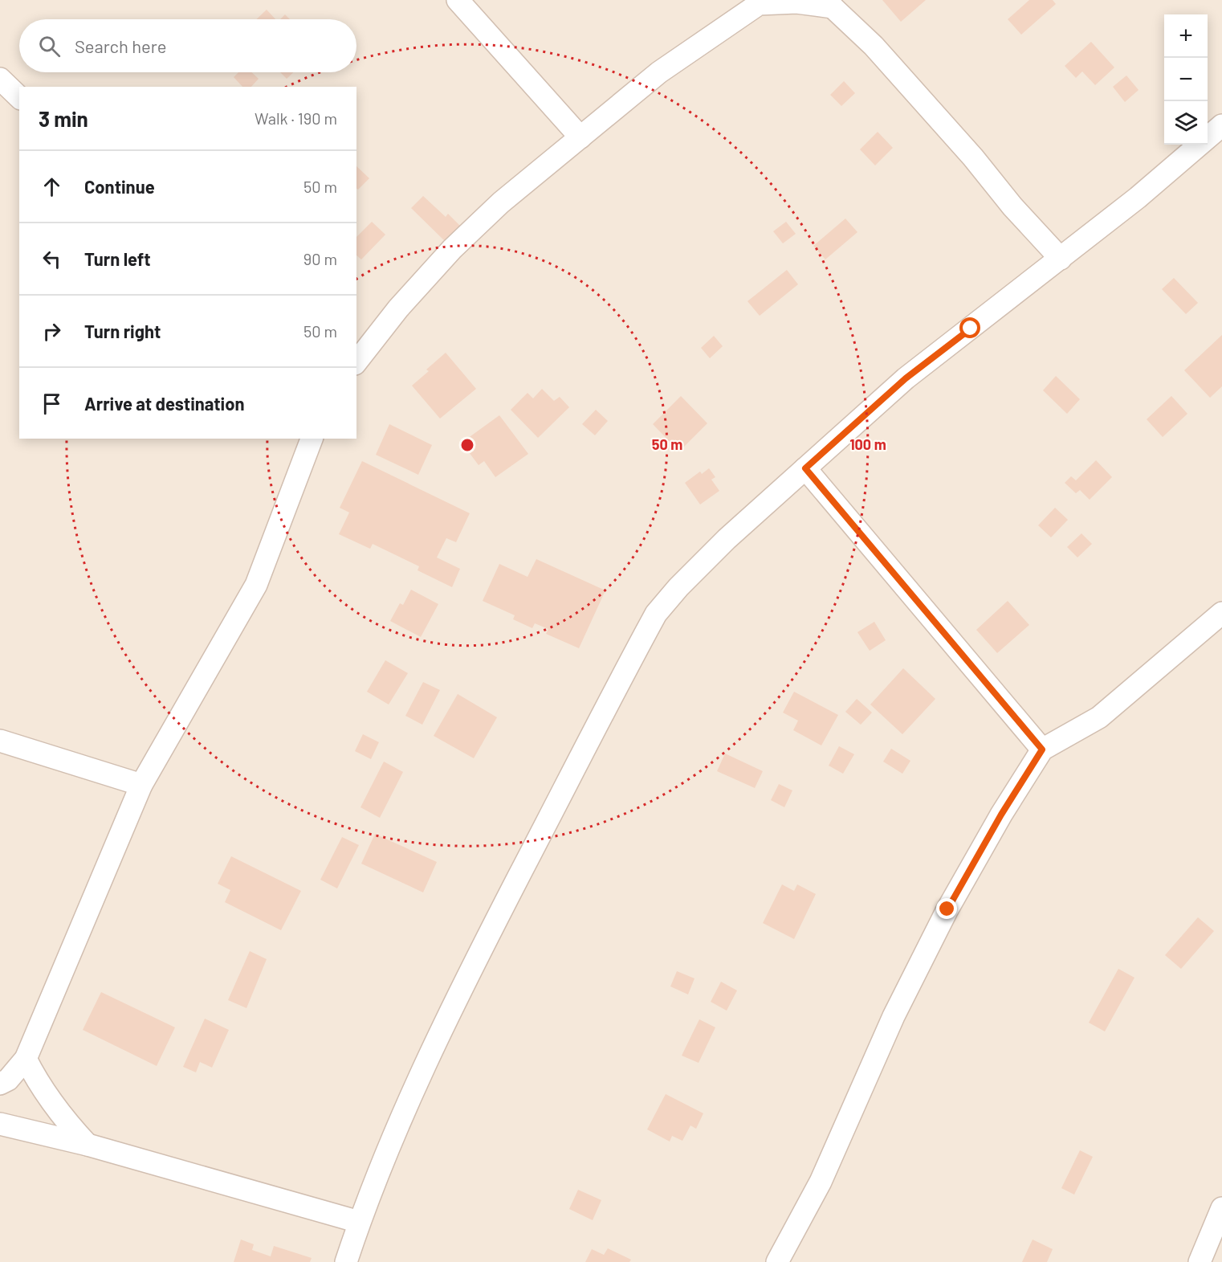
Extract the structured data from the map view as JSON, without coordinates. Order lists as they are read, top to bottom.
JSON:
{
  "page": {
    "map_buttons": ["+", "−"],
    "search": "Search here",
    "heading": ["3 min", "Walk · 190 m"],
    "list": [
      ["Continue", "50 m"],
      ["Turn left", "90 m"],
      ["Turn right", "50 m"],
      "Arrive at destination"
    ]
  },
  "rings": ["50 m", "100 m"]
}
